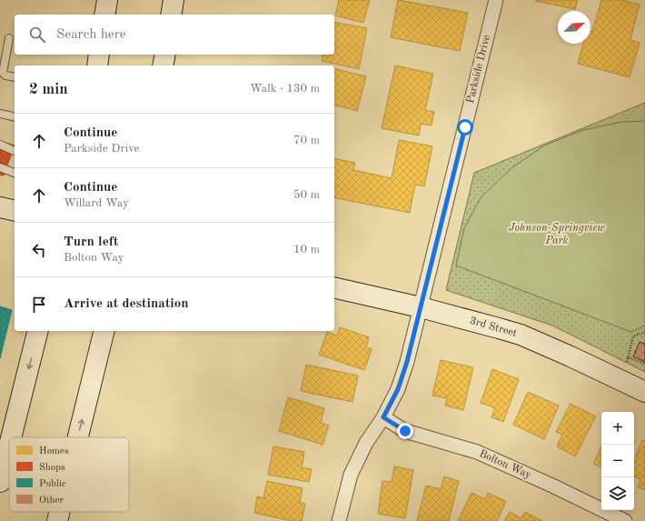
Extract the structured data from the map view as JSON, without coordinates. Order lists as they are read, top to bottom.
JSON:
{
  "streets": {
    "main road": ["3rd Street"],
    "street": ["Parkside Drive", "Bolton Way"]
  },
  "crossings": [
    ["Parkside Drive", "3rd Street"],
    ["Parkside Drive", "Bolton Way"]
  ],
  "parks": ["Johnson-Springview Park"],
  "legend": [
    "Homes",
    "Shops",
    "Public",
    "Other"
  ],
  "north": "top right",
  "page": {
    "search": "Search here",
    "heading": ["2 min", "Walk · 130 m"],
    "list": [
      ["Continue", "Parkside Drive", "70 m"],
      ["Continue", "Willard Way", "50 m"],
      ["Turn left", "Bolton Way", "10 m"],
      "Arrive at destination"
    ],
    "map_buttons": ["+", "−"]
  }
}
